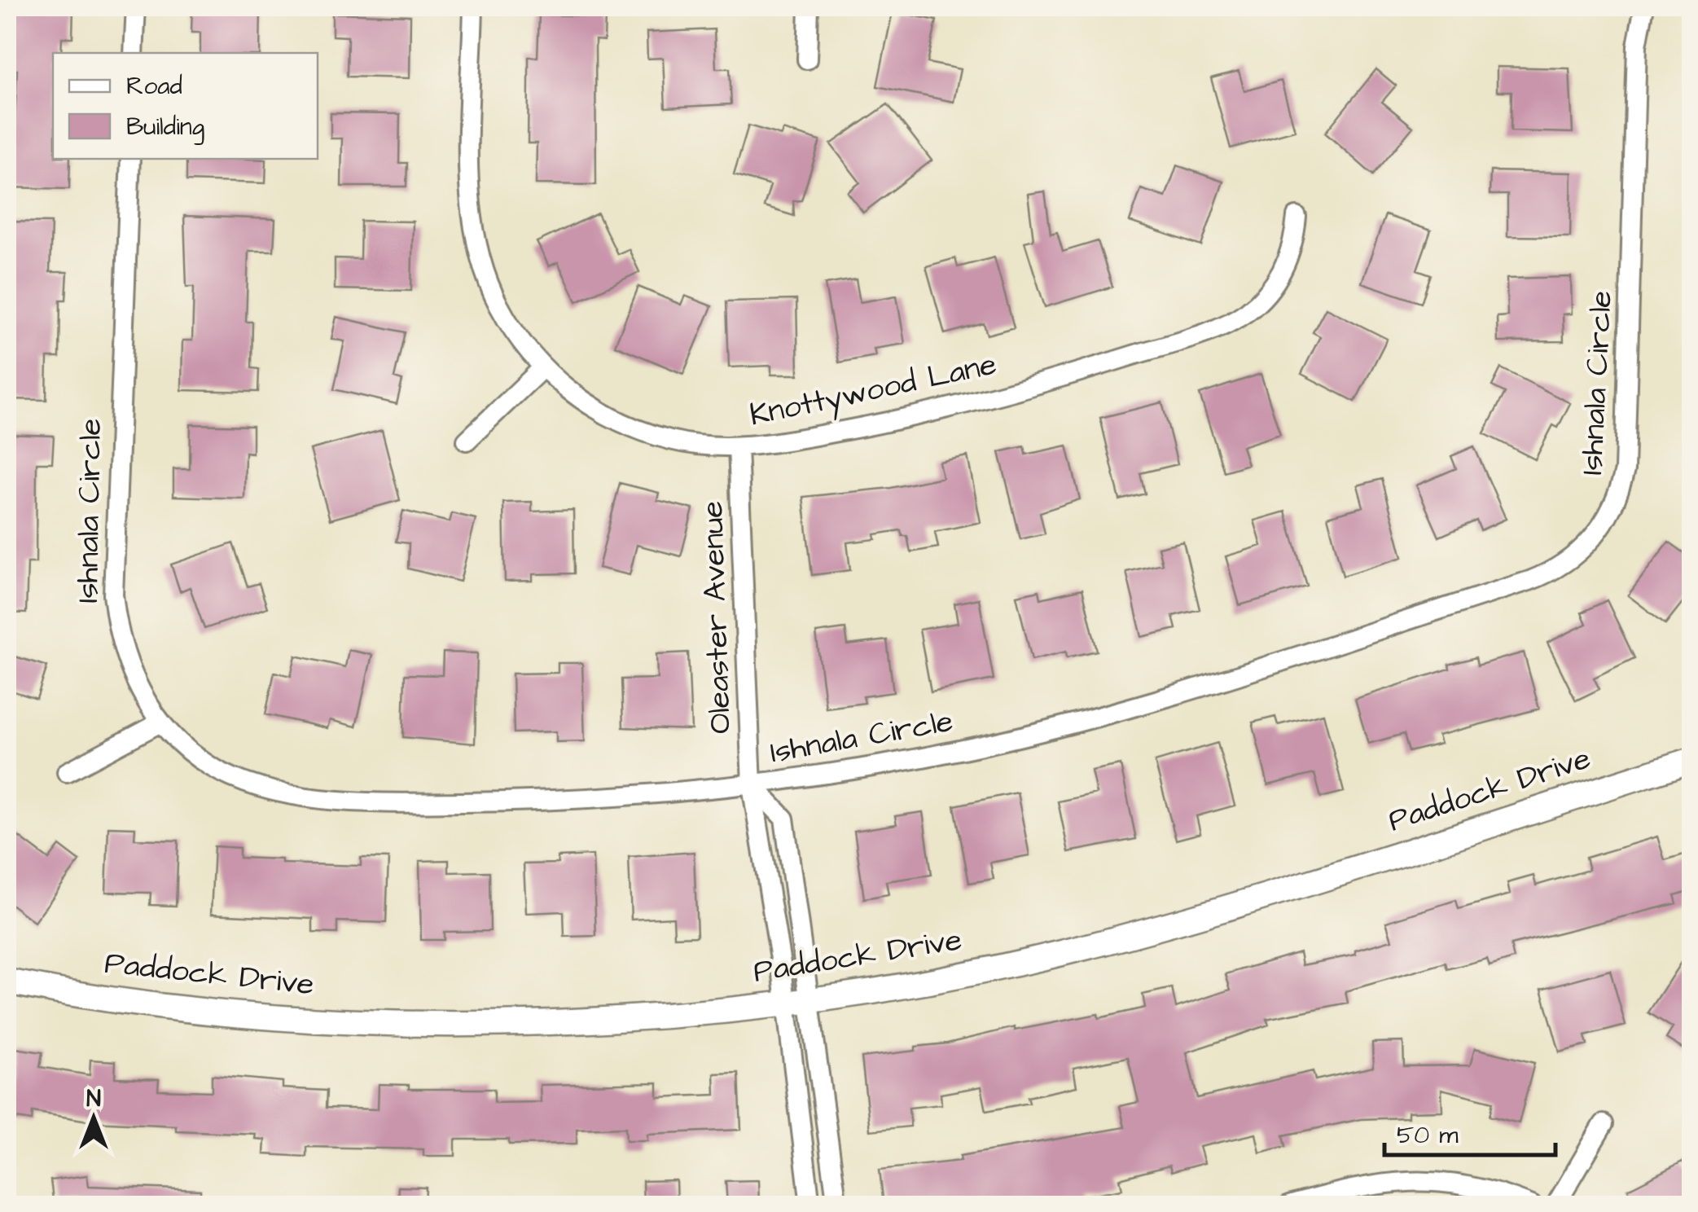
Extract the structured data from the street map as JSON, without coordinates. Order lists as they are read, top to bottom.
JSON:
{
  "streets": {
    "street": [
      "Ishnala Circle",
      "Knottywood Lane",
      "Oleaster Avenue",
      "Paddock Drive"
    ]
  },
  "crossings": [
    ["Ishnala Circle", "Oleaster Avenue"],
    ["Knottywood Lane", "Oleaster Avenue"],
    ["Oleaster Avenue", "Paddock Drive"]
  ],
  "legend": ["Road", "Building"],
  "scale_bar": "50 m",
  "north": "top"
}
